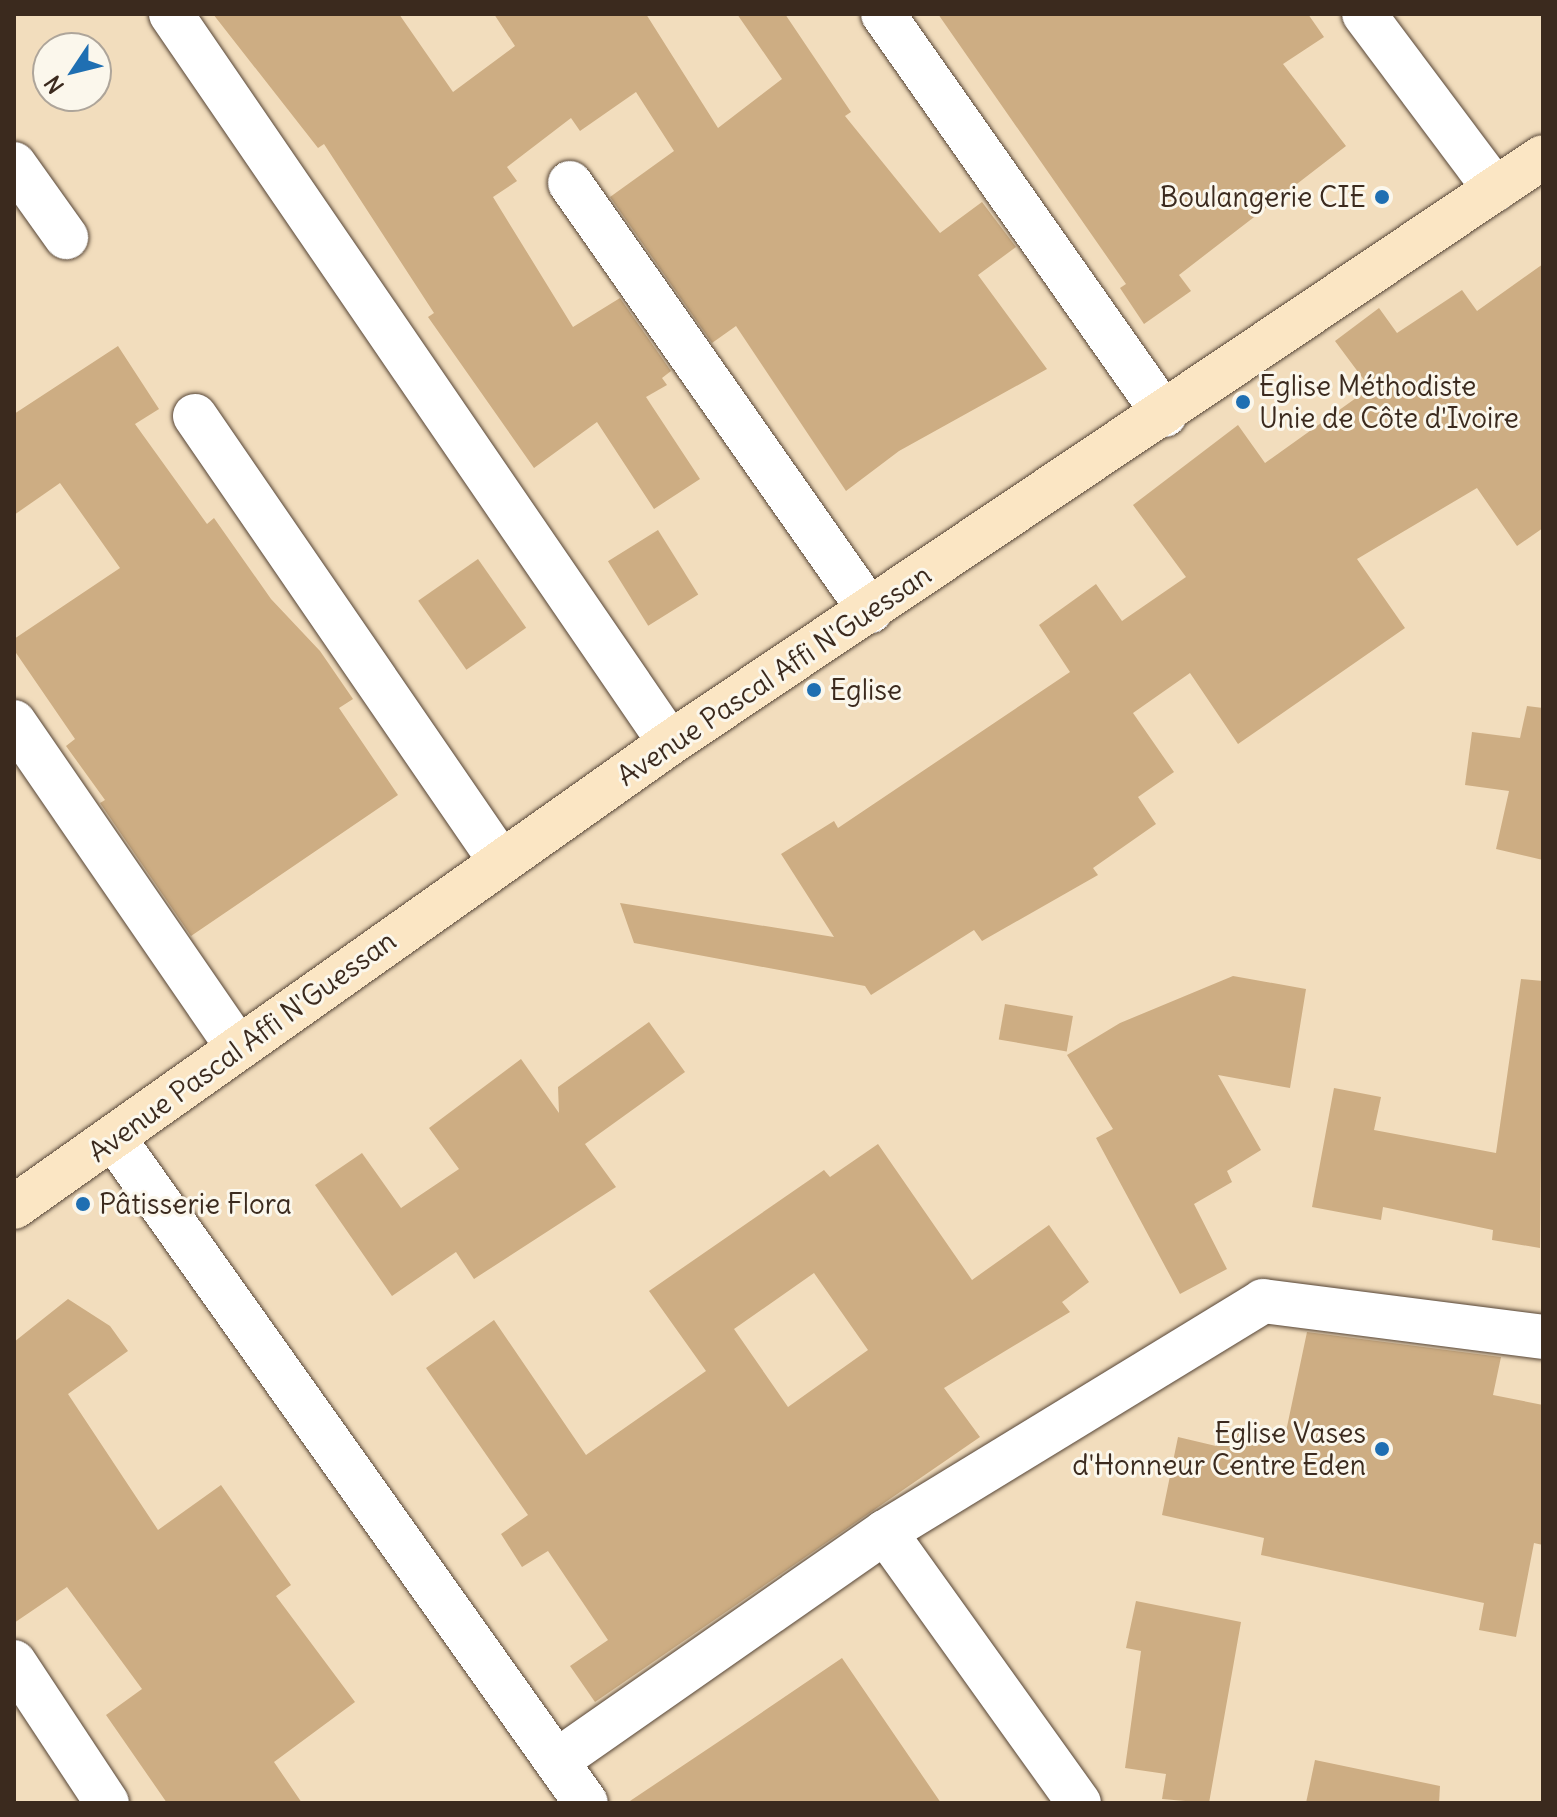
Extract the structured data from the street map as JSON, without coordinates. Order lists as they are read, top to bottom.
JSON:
{
  "streets": {
    "street": ["Avenue Pascal Affi N'Guessan"]
  },
  "places": [
    "Boulangerie CIE",
    "Eglise Méthodiste Unie de Côte d'Ivoire",
    "Eglise",
    "Pâtisserie Flora",
    "Eglise Vases d'Honneur Centre Eden"
  ],
  "north": "bottom left"
}
